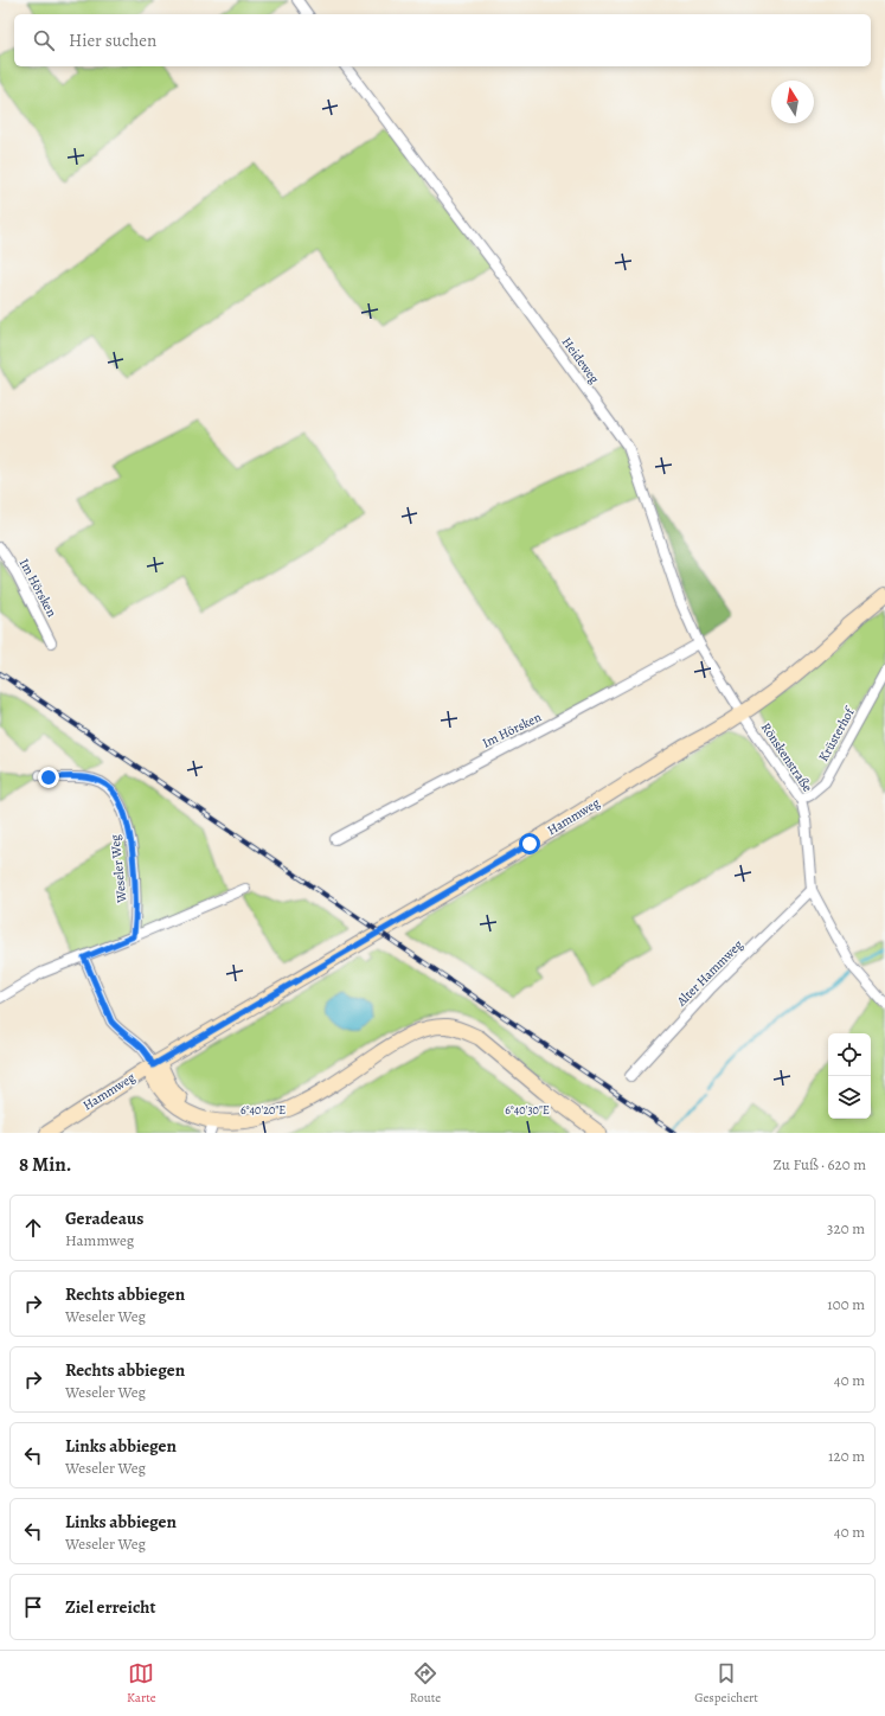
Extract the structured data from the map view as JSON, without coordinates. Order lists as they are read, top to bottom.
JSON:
{
  "streets": {
    "main road": ["Hammweg"],
    "street": [
      "Heideweg",
      "Im Hörsken",
      "Krüsterhof",
      "Rönskenstraße",
      "Weseler Weg",
      "Alter Hammweg"
    ]
  },
  "crossings": [
    ["Heideweg", "Im Hörsken"],
    ["Heideweg", "Rönskenstraße"],
    ["Heideweg", "Hammweg"],
    ["Krüsterhof", "Rönskenstraße"],
    ["Rönskenstraße", "Hammweg"],
    ["Rönskenstraße", "Alter Hammweg"]
  ],
  "north": "top",
  "page": {
    "search": "Hier suchen",
    "heading": ["8 Min.", "Zu Fuß · 620 m"],
    "list": [
      ["Geradeaus", "Hammweg", "320 m"],
      ["Rechts abbiegen", "Weseler Weg", "100 m"],
      ["Rechts abbiegen", "Weseler Weg", "40 m"],
      ["Links abbiegen", "Weseler Weg", "120 m"],
      ["Links abbiegen", "Weseler Weg", "40 m"],
      "Ziel erreicht"
    ],
    "nav": ["Karte", "Route", "Gespeichert"]
  },
  "coordinates": ["6°40'20\"E", "6°40'30\"E"]
}
